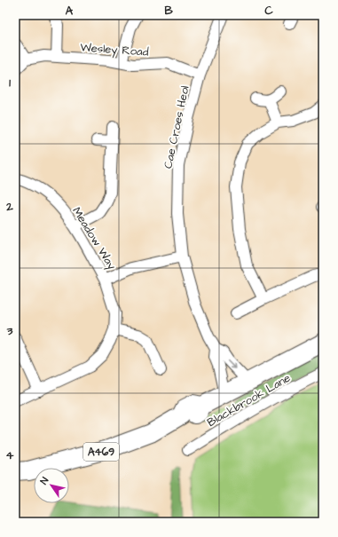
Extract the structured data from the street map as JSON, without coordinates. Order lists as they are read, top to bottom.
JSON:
{
  "streets": {
    "main road": ["A469"],
    "street": [
      "Wesley Road",
      "Cae Croes Heol",
      "Meadow Way",
      "Blackbrook Lane"
    ]
  },
  "crossings": [
    ["Wesley Road", "Cae Croes Heol"],
    ["Cae Croes Heol", "Meadow Way"],
    ["Cae Croes Heol", "A469"]
  ],
  "north": "top left",
  "grid": {
    "columns": ["A", "B", "C"],
    "rows": [
      "1",
      "2",
      "3",
      "4"
    ]
  }
}
